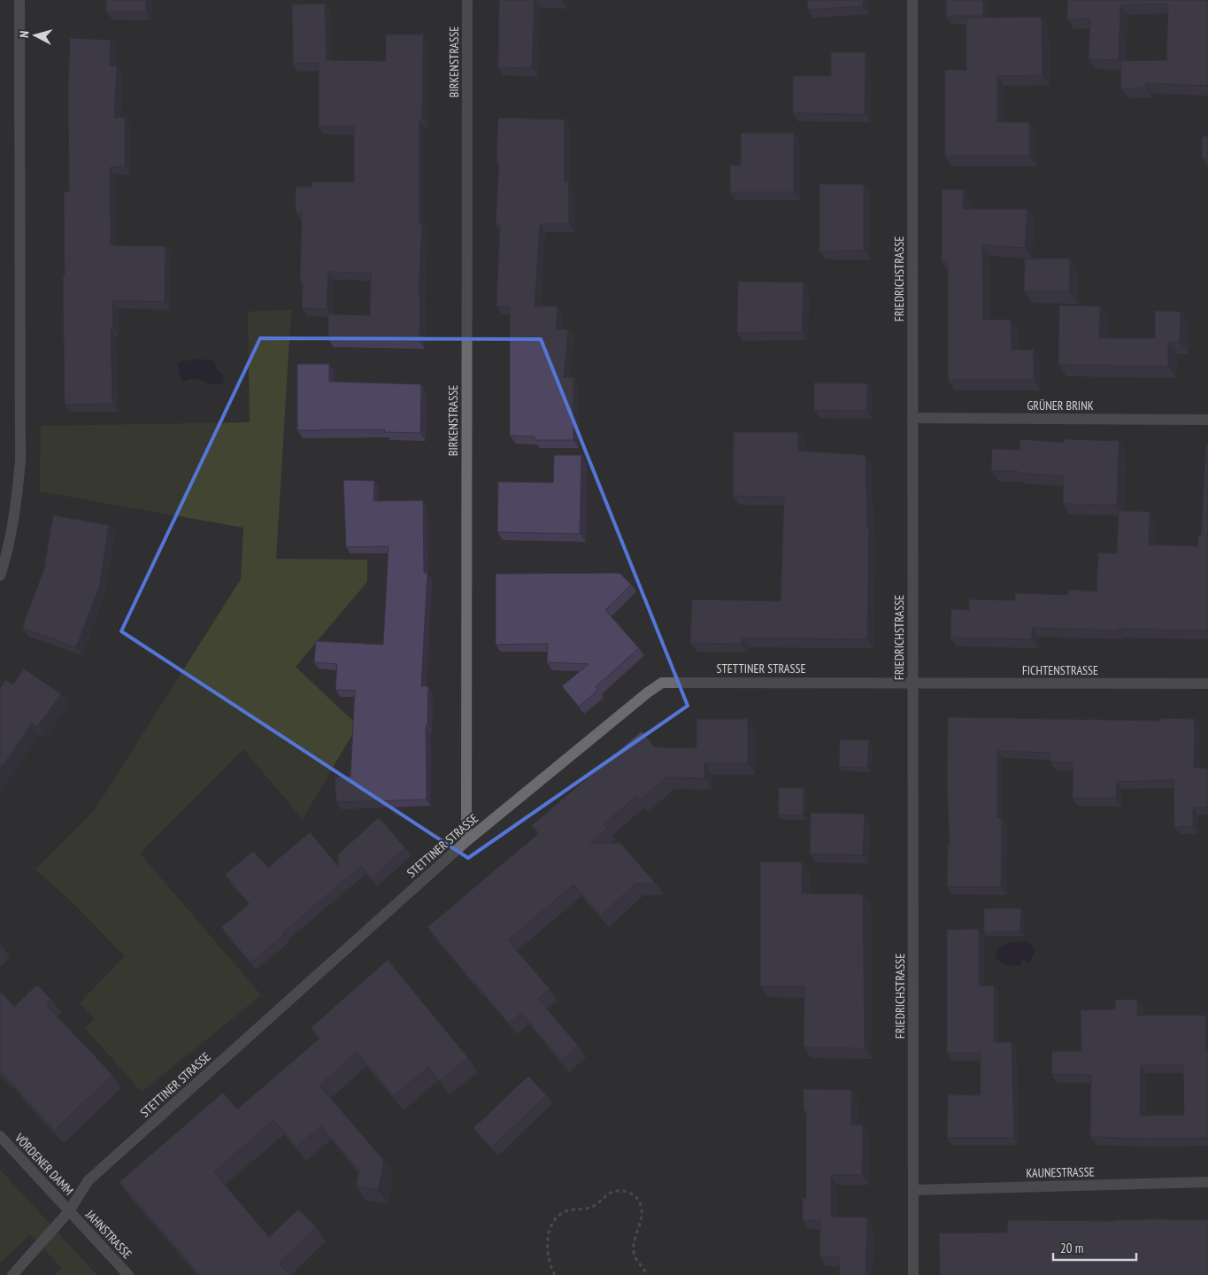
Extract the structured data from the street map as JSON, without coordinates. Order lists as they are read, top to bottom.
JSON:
{
  "streets": {
    "street": [
      "BIRKENSTRASSE",
      "FRIEDRICHSTRASSE",
      "GRÜNER BRINK",
      "STETTINER STRASSE",
      "FICHTENSTRASSE",
      "VÖRDENER DAMM",
      "KAUNESTRASSE",
      "JAHNSTRASSE"
    ]
  },
  "crossings": [
    ["BIRKENSTRASSE", "STETTINER STRASSE"],
    ["FRIEDRICHSTRASSE", "GRÜNER BRINK"],
    ["FRIEDRICHSTRASSE", "STETTINER STRASSE"],
    ["FRIEDRICHSTRASSE", "FICHTENSTRASSE"],
    ["FRIEDRICHSTRASSE", "KAUNESTRASSE"],
    ["STETTINER STRASSE", "FICHTENSTRASSE"],
    ["STETTINER STRASSE", "VÖRDENER DAMM"],
    ["STETTINER STRASSE", "JAHNSTRASSE"],
    ["VÖRDENER DAMM", "JAHNSTRASSE"]
  ],
  "scale_bar": "20 m",
  "north": "left"
}
